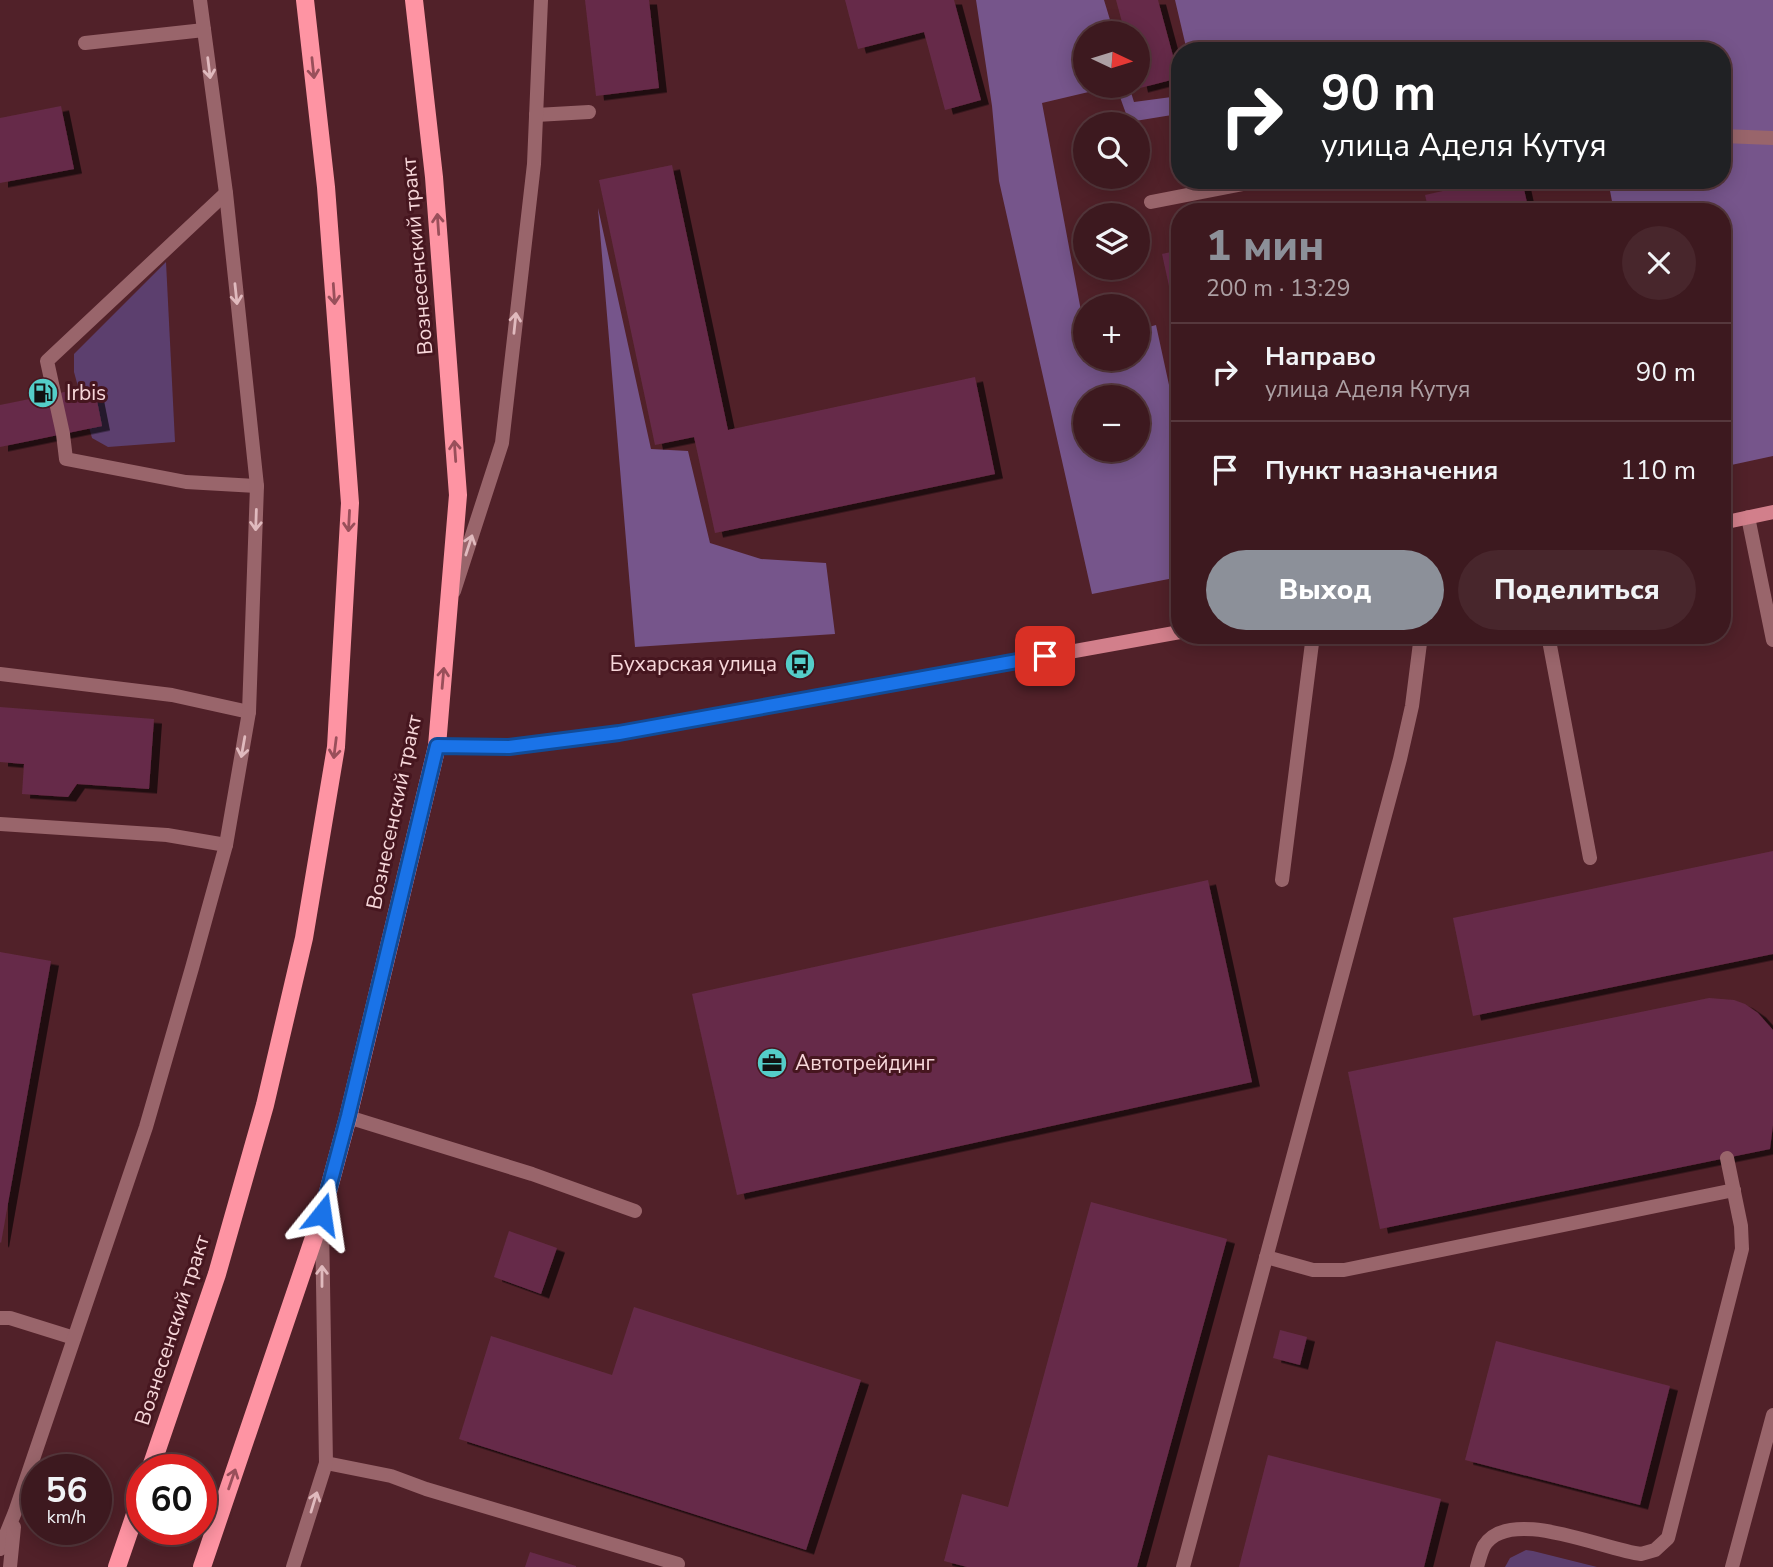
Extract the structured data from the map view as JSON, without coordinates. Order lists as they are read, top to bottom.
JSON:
{
  "streets": {
    "main road": ["Вознесенский тракт"]
  },
  "places": {
    "fuel station": ["Irbis"],
    "bus stop": ["Бухарская улица"],
    "office": ["Автотрейдинг"]
  },
  "north": "right",
  "page": {
    "map_buttons": ["+", "−"],
    "turn": ["90 m", "улица Аделя Кутуя"],
    "heading": ["1 мин", "200 m · 13:29"],
    "list": [
      {
        "name": "Направо",
        "note": "улица Аделя Кутуя",
        "value": "90 m"
      },
      {
        "name": "Пункт назначения",
        "value": "110 m"
      }
    ],
    "buttons": ["Выход", "Поделиться"],
    "speed": "56 km/h",
    "limit": "60"
  }
}
